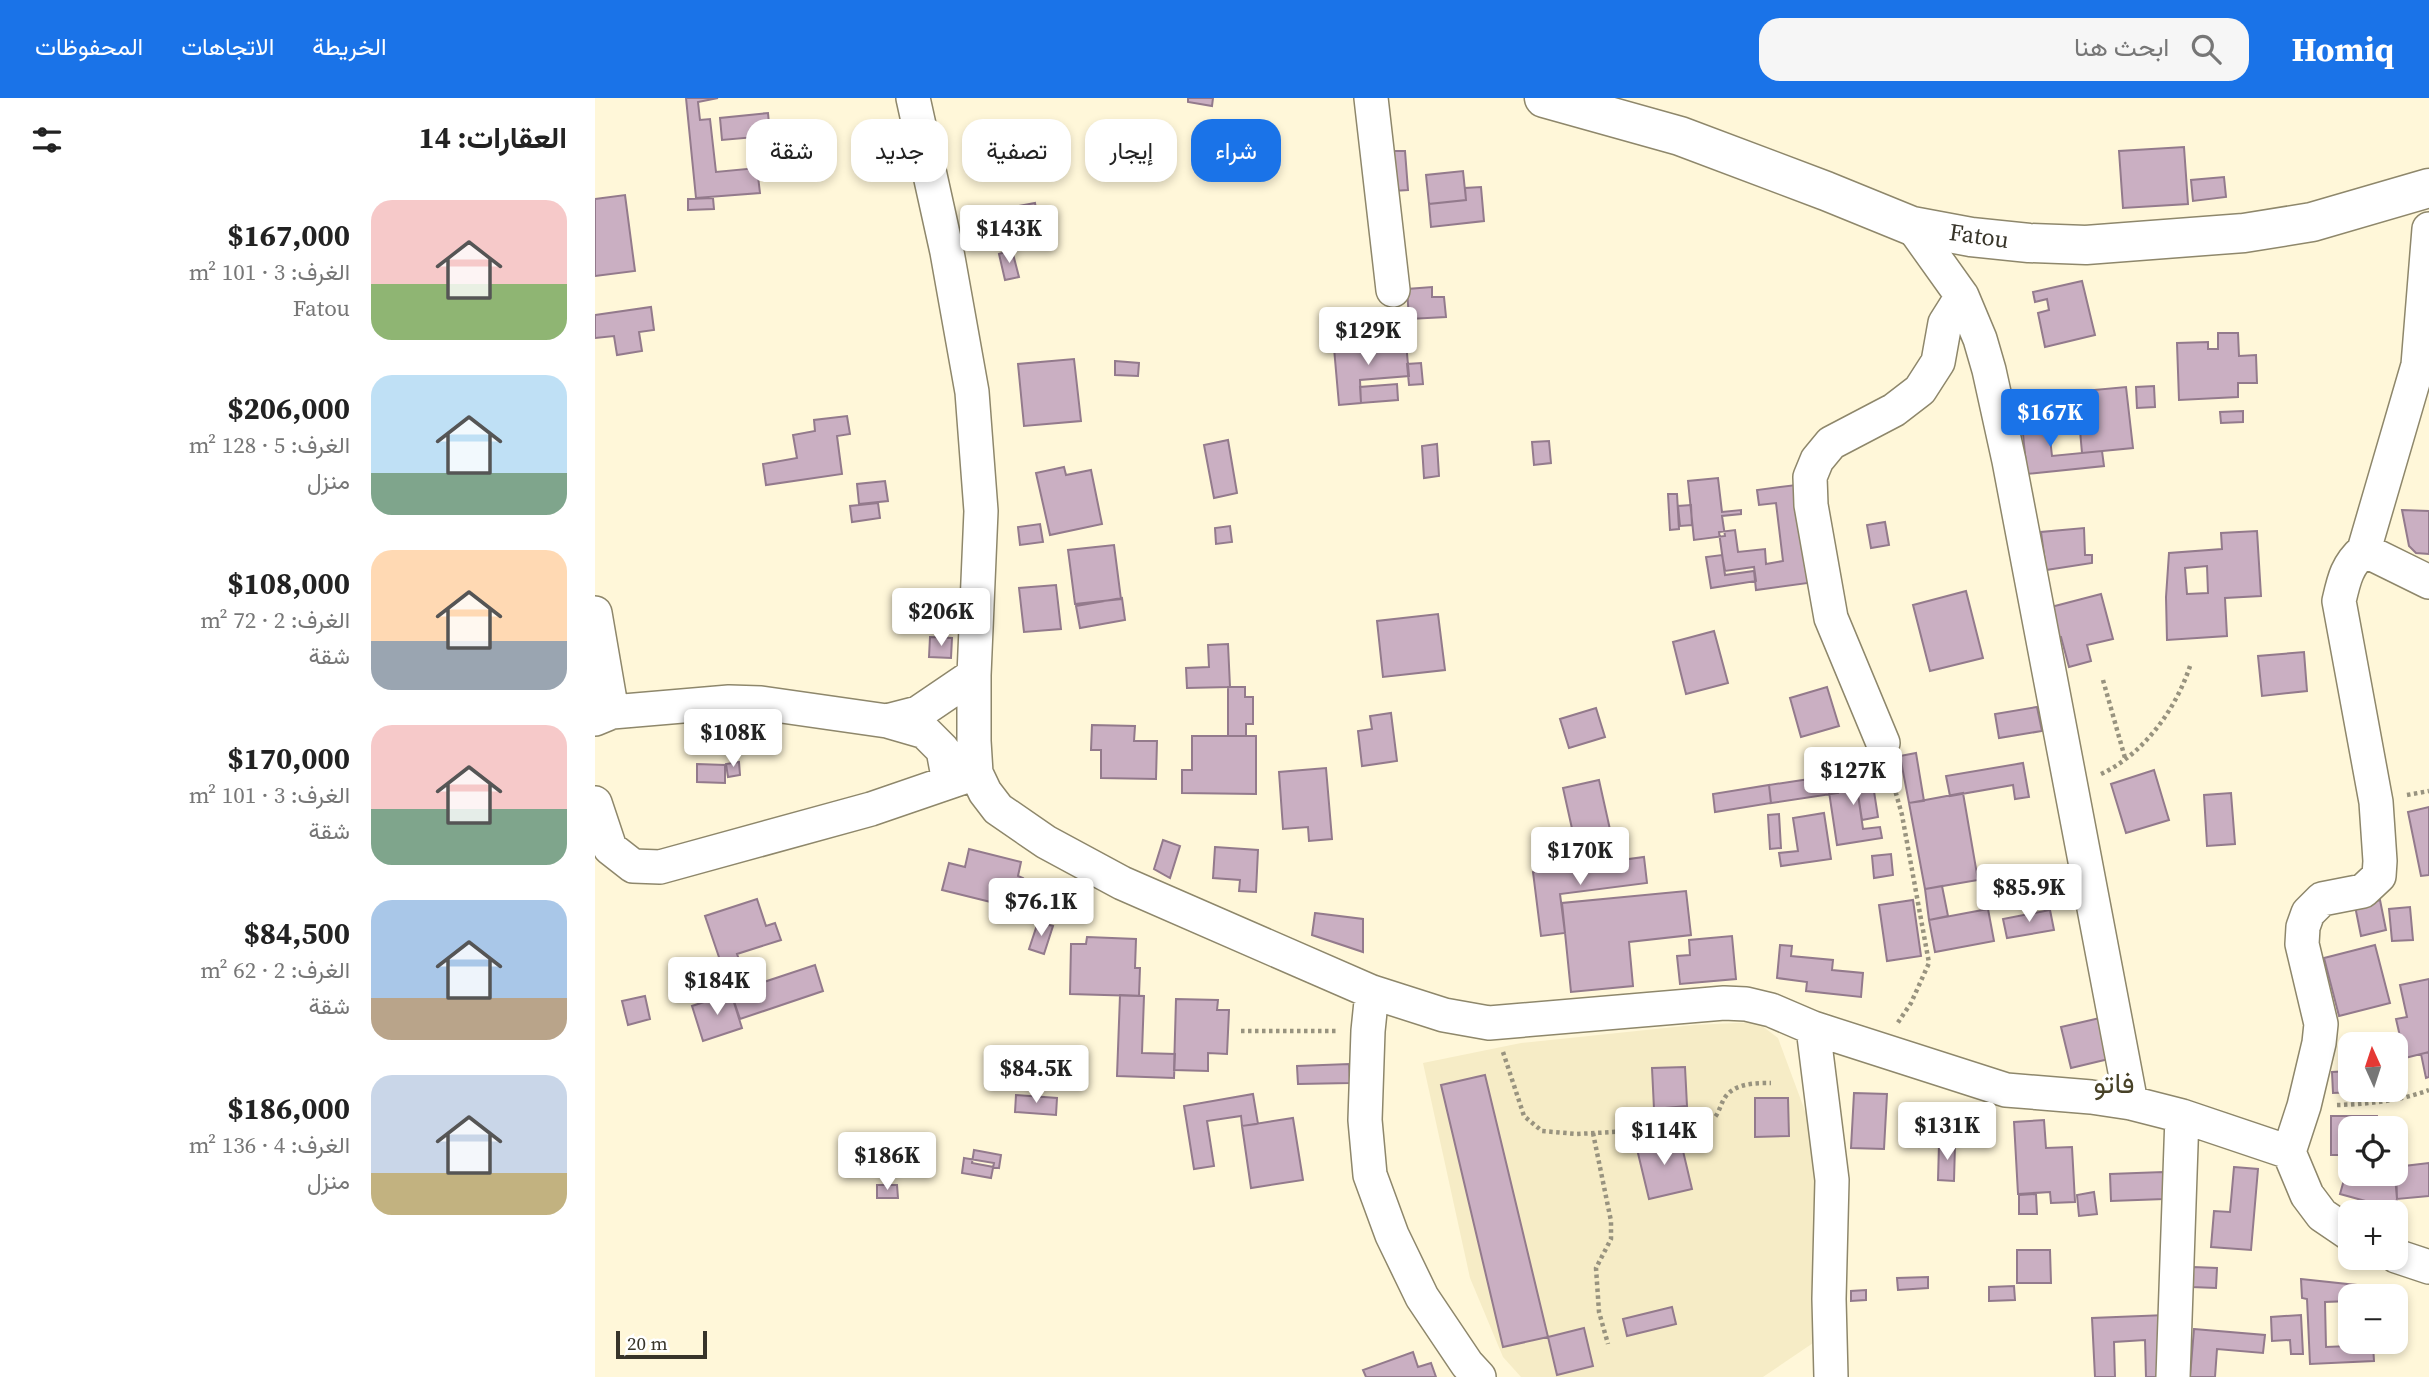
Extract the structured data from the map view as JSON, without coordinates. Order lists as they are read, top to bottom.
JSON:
{
  "streets": {
    "street": ["Fatou"]
  },
  "districts": ["فاتو"],
  "scale_bar": "20 m",
  "north": "top",
  "page": {
    "header": "Homiq",
    "search": "ابحث هنا",
    "nav": ["الخريطة", "الاتجاهات", "المحفوظات"],
    "heading": "العقارات: 14",
    "chip": [
      "شراء",
      "إيجار",
      "تصفية",
      "جديد",
      "شقة"
    ],
    "list": [
      {
        "name": "$167,000",
        "note": "الغرف: 3 · 101 m² · Fatou"
      },
      {
        "name": "$206,000",
        "note": "الغرف: 5 · 128 m² · منزل"
      },
      {
        "name": "$108,000",
        "note": "الغرف: 2 · 72 m² · شقة"
      },
      {
        "name": "$170,000",
        "note": "الغرف: 3 · 101 m² · شقة"
      },
      {
        "name": "$84,500",
        "note": "الغرف: 2 · 62 m² · شقة"
      },
      {
        "name": "$186,000",
        "note": "الغرف: 4 · 136 m² · منزل"
      }
    ],
    "price": [
      "$143K",
      "$129K",
      "$167K",
      "$206K",
      "$108K",
      "$127K",
      "$170K",
      "$85.9K",
      "$76.1K",
      "$184K",
      "$84.5K",
      "$131K",
      "$114K",
      "$186K"
    ],
    "map_buttons": ["+", "−"],
    "scale": "20 m"
  }
}
